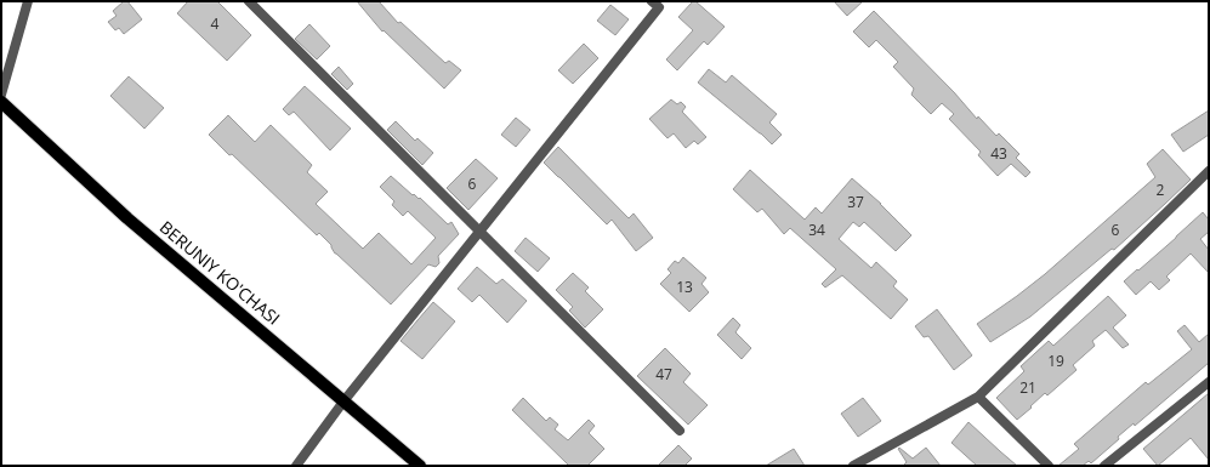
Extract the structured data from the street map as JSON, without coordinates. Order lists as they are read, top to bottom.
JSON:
{
  "streets": {
    "main road": ["BERUNIY KO'CHASI"]
  },
  "house_numbers": [
    "4",
    "43",
    "6",
    "2",
    "37",
    "34",
    "6",
    "13",
    "19",
    "47",
    "21"
  ]
}
